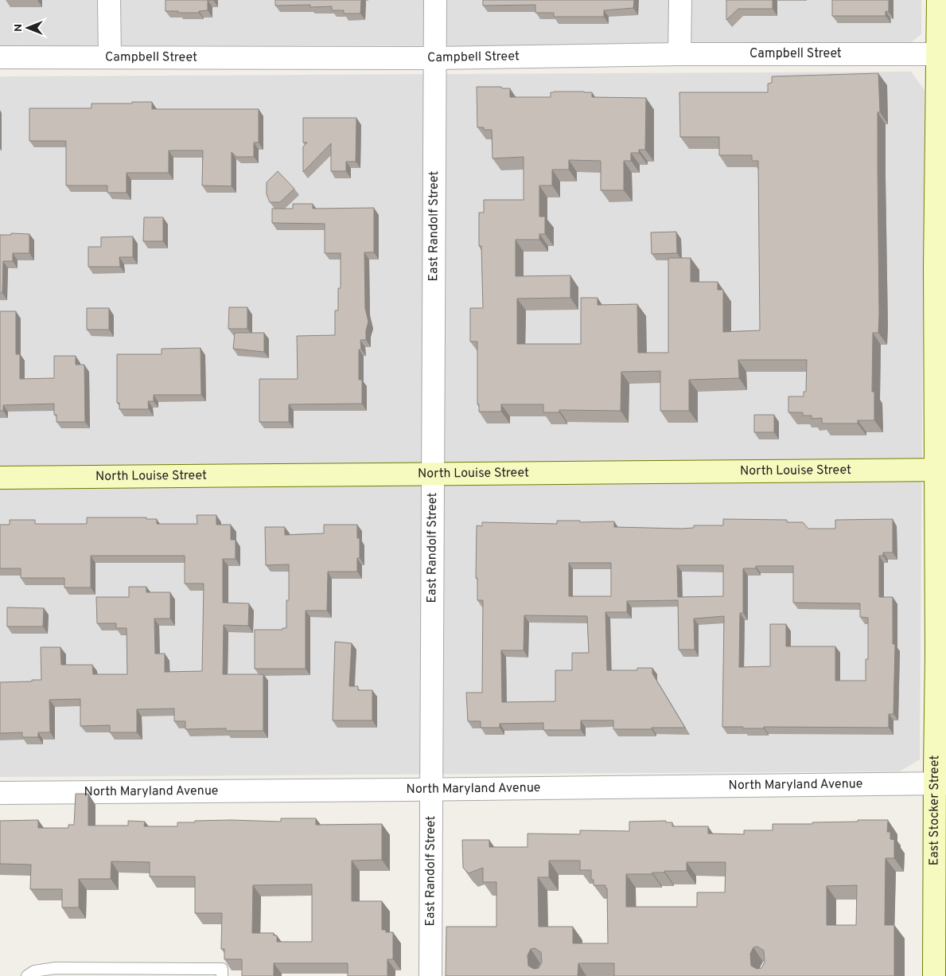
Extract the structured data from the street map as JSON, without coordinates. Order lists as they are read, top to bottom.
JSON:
{
  "streets": {
    "street": [
      "Campbell Street",
      "East Randolf Street",
      "North Louise Street",
      "North Maryland Avenue",
      "East Stocker Street"
    ]
  },
  "crossings": [
    ["Campbell Street", "East Randolf Street"],
    ["Campbell Street", "East Stocker Street"],
    ["East Randolf Street", "North Louise Street"],
    ["East Randolf Street", "North Maryland Avenue"],
    ["North Louise Street", "East Stocker Street"],
    ["North Maryland Avenue", "East Stocker Street"]
  ],
  "north": "left"
}
